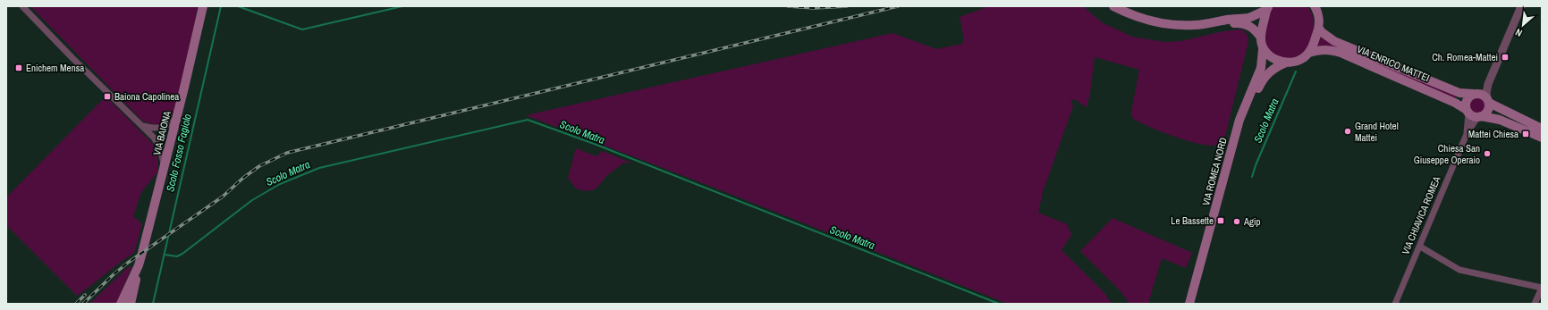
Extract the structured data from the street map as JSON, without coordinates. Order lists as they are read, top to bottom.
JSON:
{
  "streets": {
    "main road": ["VIA ENRICO MATTEI", "VIA BAIONA", "VIA ROMEA NORD"],
    "street": ["VIA CHIAVICA ROMEA"]
  },
  "crossings": [
    ["VIA ENRICO MATTEI", "VIA ROMEA NORD"],
    ["VIA ENRICO MATTEI", "VIA CHIAVICA ROMEA"]
  ],
  "water": ["Scolo Matra", "Scolo Fosso Fagiolo"],
  "places": {
    "transit": [
      "Ch. Romea-Mattei",
      "Enichem Mensa",
      "Baiona Capolinea",
      "Mattei Chiesa",
      "Le Bassette"
    ],
    "other": ["Grand Hotel Mattei", "Chiesa San Giuseppe Operaio", "Agip"]
  },
  "north": "bottom left"
}
